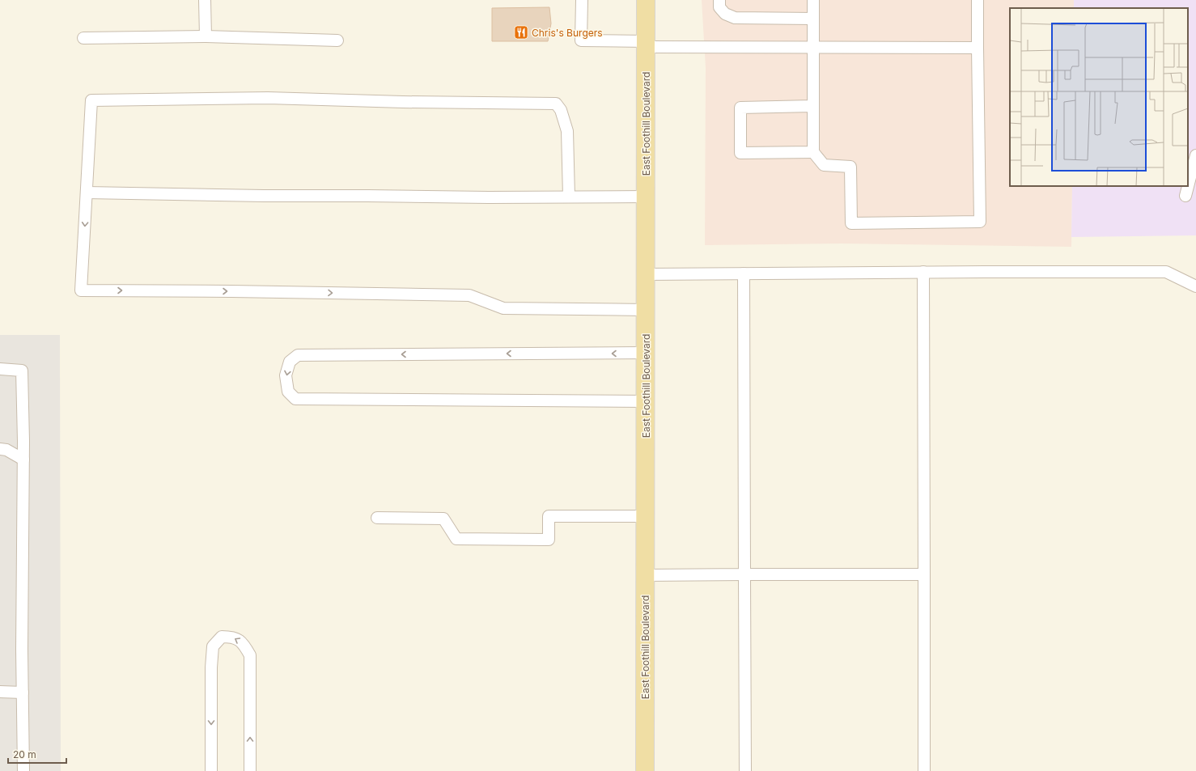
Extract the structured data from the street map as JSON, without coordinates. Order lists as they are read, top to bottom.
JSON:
{
  "streets": {
    "main road": ["East Foothill Boulevard"]
  },
  "places": {
    "restaurant": ["Chris's Burgers"]
  },
  "scale_bar": "20 m"
}
